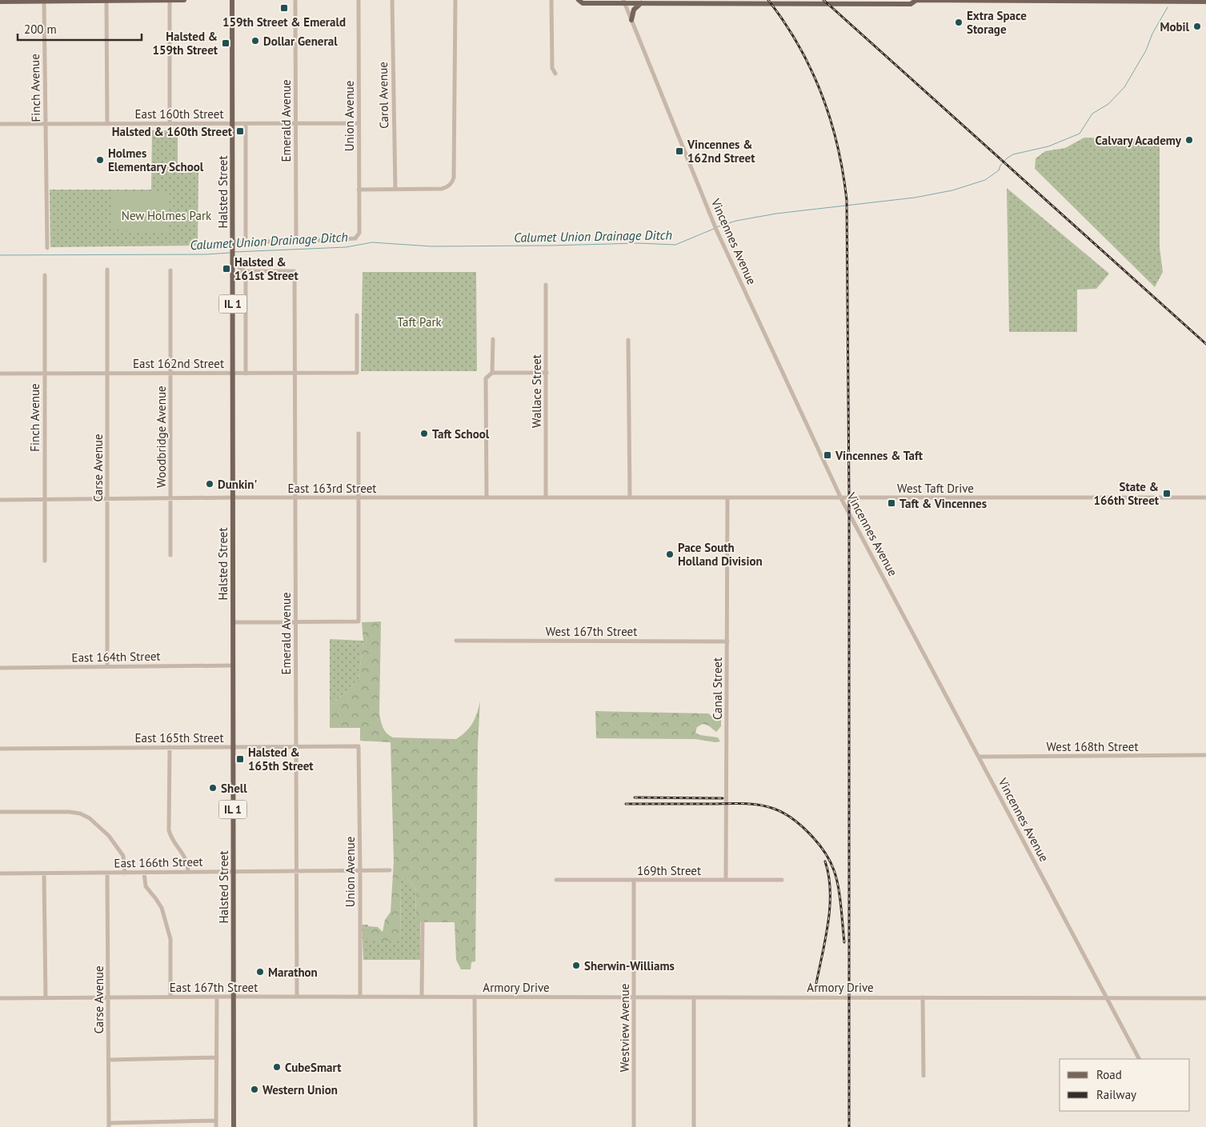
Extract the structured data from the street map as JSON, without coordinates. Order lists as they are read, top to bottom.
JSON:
{
  "streets": {
    "main road": ["Halsted Street", "IL 1"],
    "street": [
      "Finch Avenue",
      "Carol Avenue",
      "East 160th Street",
      "Union Avenue",
      "Emerald Avenue",
      "Vincennes Avenue",
      "East 162nd Street",
      "Wallace Street",
      "Woodbridge Avenue",
      "Carse Avenue",
      "East 163rd Street",
      "West Taft Drive",
      "West 167th Street",
      "East 164th Street",
      "Canal Street",
      "East 165th Street",
      "West 168th Street",
      "East 166th Street",
      "169th Street",
      "East 167th Street",
      "Armory Drive",
      "Westview Avenue"
    ]
  },
  "crossings": [
    ["Finch Avenue", "East 160th Street"],
    ["Finch Avenue", "East 162nd Street"],
    ["Finch Avenue", "East 163rd Street"],
    ["East 160th Street", "Union Avenue"],
    ["East 160th Street", "Emerald Avenue"],
    ["East 160th Street", "Halsted Street"],
    ["Union Avenue", "Emerald Avenue"],
    ["Union Avenue", "East 165th Street"],
    ["Union Avenue", "East 166th Street"],
    ["Union Avenue", "East 167th Street"],
    ["Emerald Avenue", "East 162nd Street"],
    ["Emerald Avenue", "East 163rd Street"],
    ["Emerald Avenue", "East 165th Street"],
    ["Emerald Avenue", "East 166th Street"],
    ["Emerald Avenue", "East 167th Street"],
    ["Halsted Street", "East 162nd Street"],
    ["Halsted Street", "East 163rd Street"],
    ["Halsted Street", "East 164th Street"],
    ["Halsted Street", "East 165th Street"],
    ["Halsted Street", "East 166th Street"],
    ["Halsted Street", "East 167th Street"],
    ["Vincennes Avenue", "West Taft Drive"],
    ["Vincennes Avenue", "West 168th Street"],
    ["Vincennes Avenue", "Armory Drive"],
    ["East 162nd Street", "Woodbridge Avenue"],
    ["East 162nd Street", "Carse Avenue"],
    ["Wallace Street", "East 163rd Street"],
    ["Woodbridge Avenue", "East 163rd Street"],
    ["Carse Avenue", "East 163rd Street"],
    ["Carse Avenue", "East 164th Street"],
    ["Carse Avenue", "East 166th Street"],
    ["Carse Avenue", "East 167th Street"],
    ["East 163rd Street", "West Taft Drive"],
    ["West Taft Drive", "Canal Street"],
    ["West 167th Street", "Canal Street"],
    ["Canal Street", "169th Street"],
    ["169th Street", "Westview Avenue"],
    ["East 167th Street", "Armory Drive"],
    ["Armory Drive", "Westview Avenue"]
  ],
  "water": ["Calumet Union Drainage Ditch"],
  "parks": ["New Holmes Park", "Taft Park"],
  "places": {
    "transit": [
      "159th Street & Emerald",
      "Halsted & 159th Street",
      "Halsted & 160th Street",
      "Vincennes & 162nd Street",
      "Halsted & 161st Street",
      "Vincennes & Taft",
      "State & 166th Street",
      "Taft & Vincennes",
      "Halsted & 165th Street"
    ],
    "other": [
      "Extra Space Storage",
      "Mobil",
      "Dollar General",
      "Calvary Academy",
      "Holmes Elementary School",
      "Taft School",
      "Dunkin'",
      "Pace South Holland Division",
      "Shell",
      "Sherwin-Williams",
      "Marathon",
      "CubeSmart",
      "Western Union"
    ]
  },
  "legend": ["Road", "Railway"],
  "scale_bar": "200 m"
}
